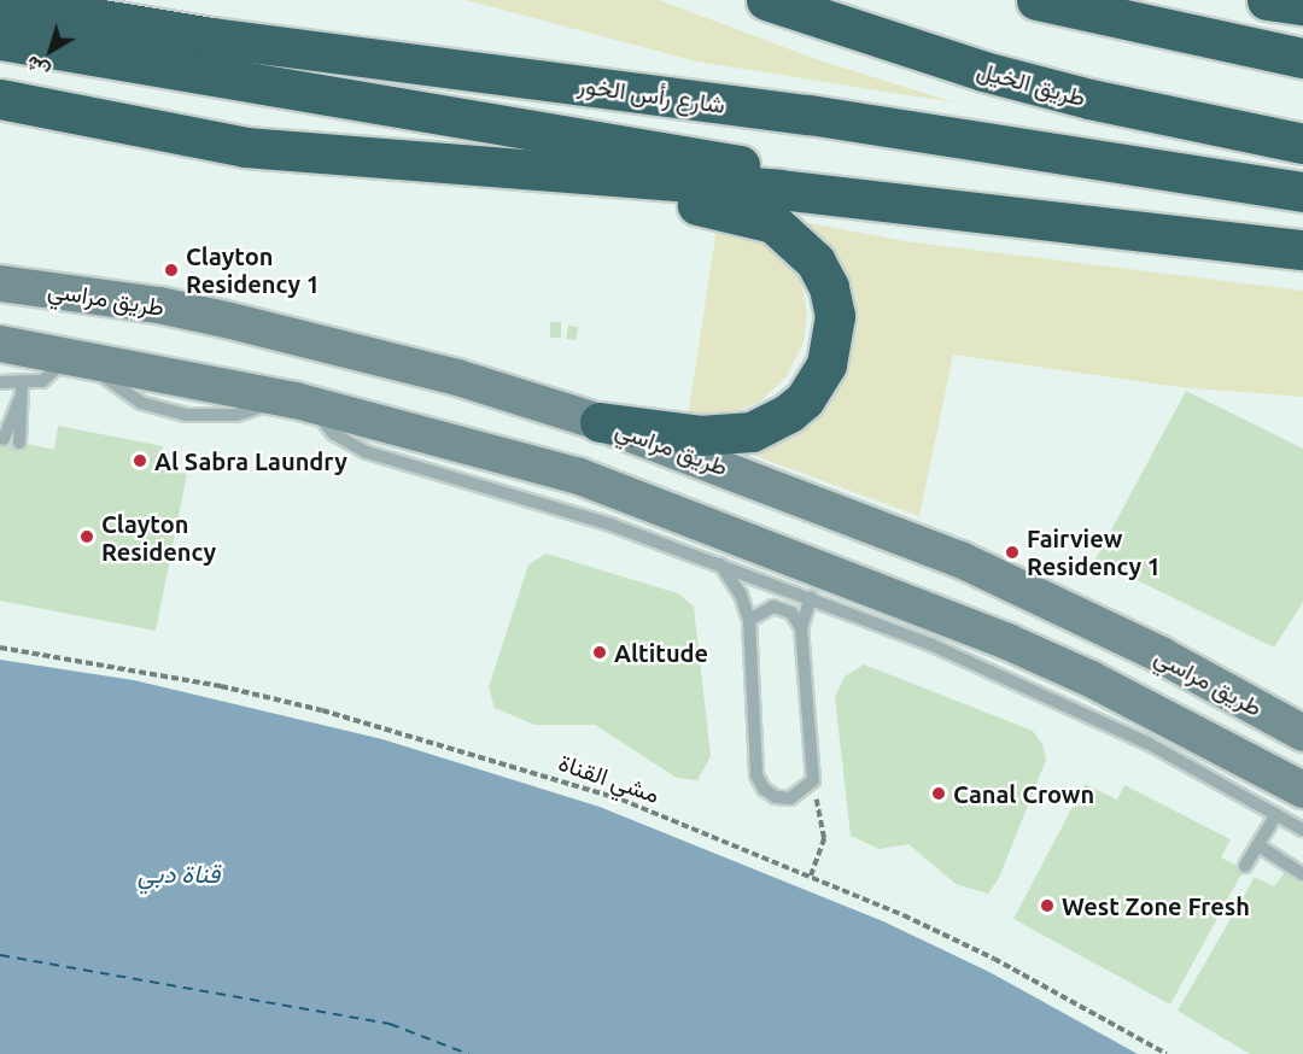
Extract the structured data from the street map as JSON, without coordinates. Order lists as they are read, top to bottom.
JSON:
{
  "streets": {
    "highway": ["طريق الخيل", "شارع رأس الخور"],
    "street": ["طريق مراسي"],
    "path": ["مشي القناة"]
  },
  "water": ["قناة دبي"],
  "places": [
    "Clayton Residency 1",
    "Al Sabra Laundry",
    "Clayton Residency",
    "Fairview Residency 1",
    "Altitude",
    "Canal Crown",
    "West Zone Fresh"
  ],
  "north": "bottom left"
}
